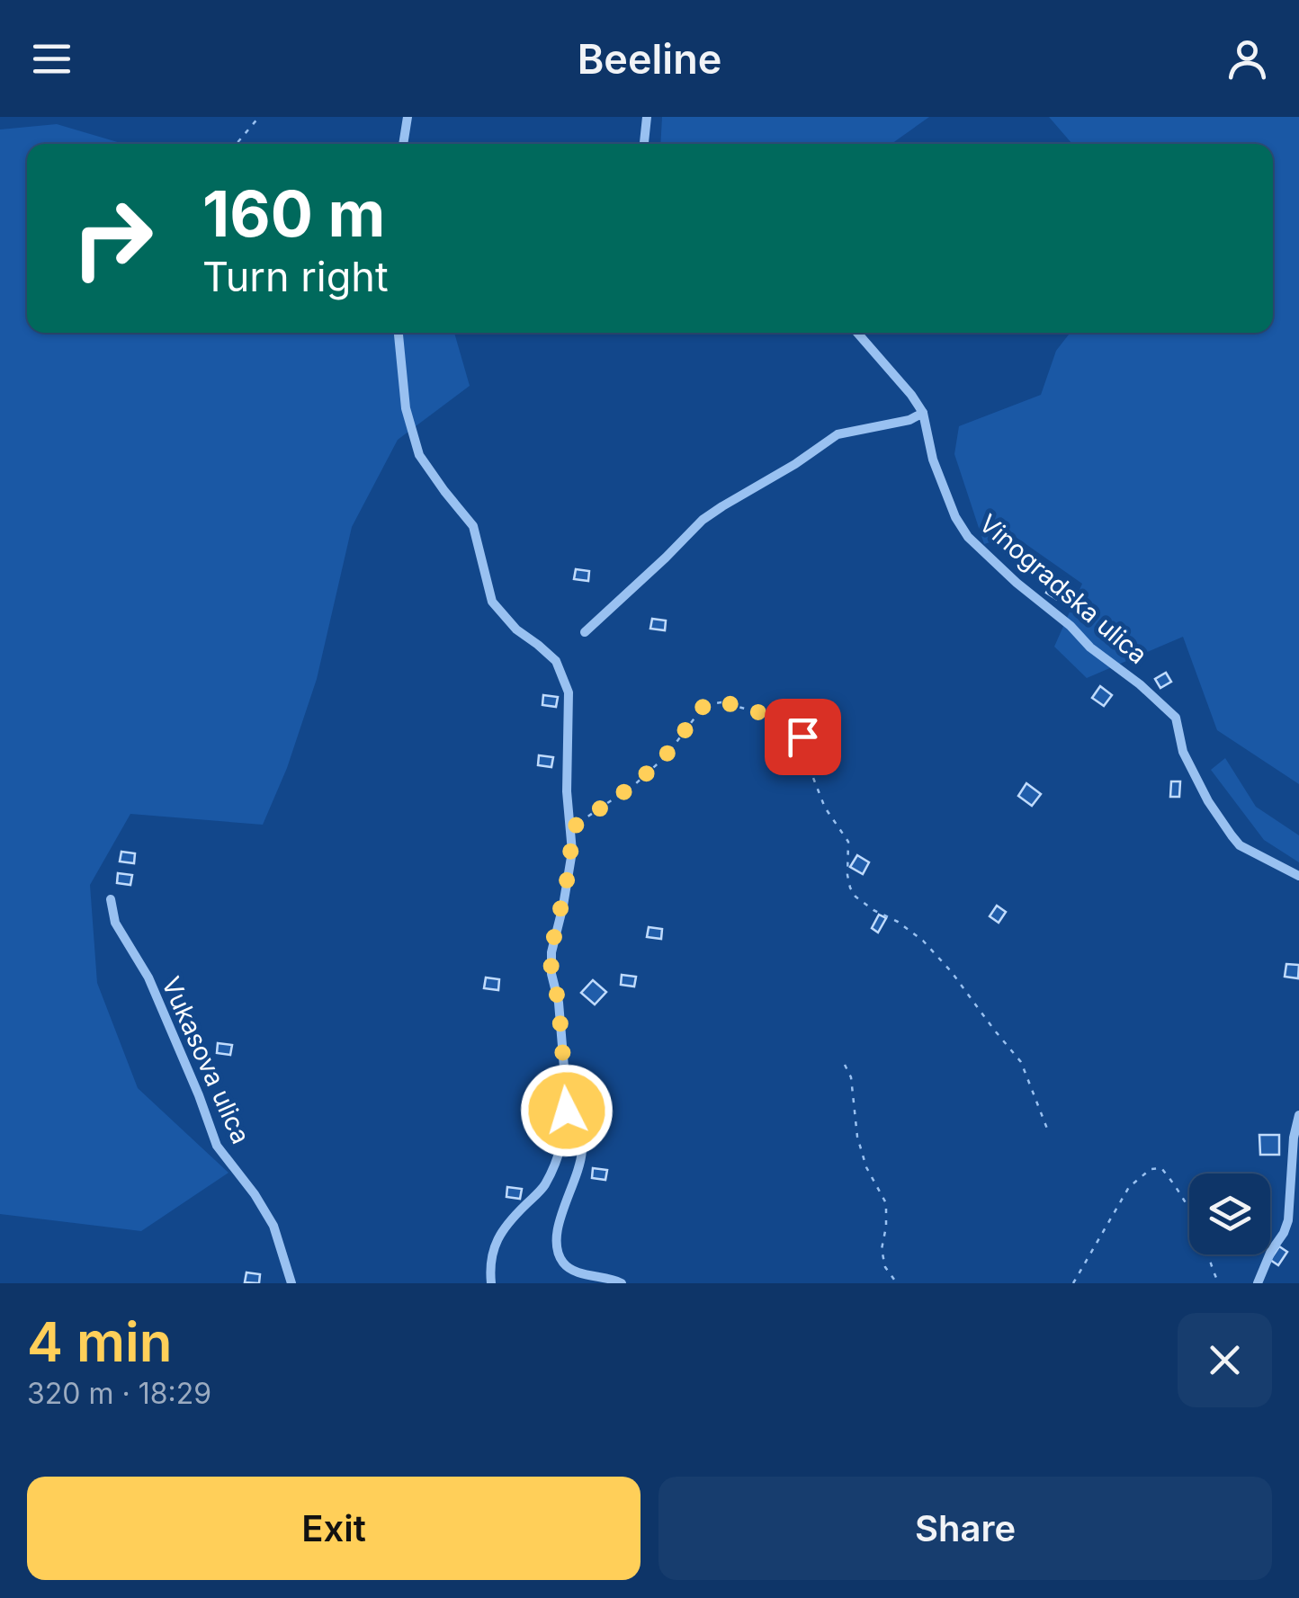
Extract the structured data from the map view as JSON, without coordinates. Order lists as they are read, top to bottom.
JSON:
{
  "streets": {
    "street": ["Vinogradska ulica", "Vukasova ulica"]
  },
  "page": {
    "header": "Beeline",
    "turn": ["160 m", "Turn right"],
    "heading": ["4 min", "320 m · 18:29"],
    "buttons": ["Exit", "Share"]
  }
}
